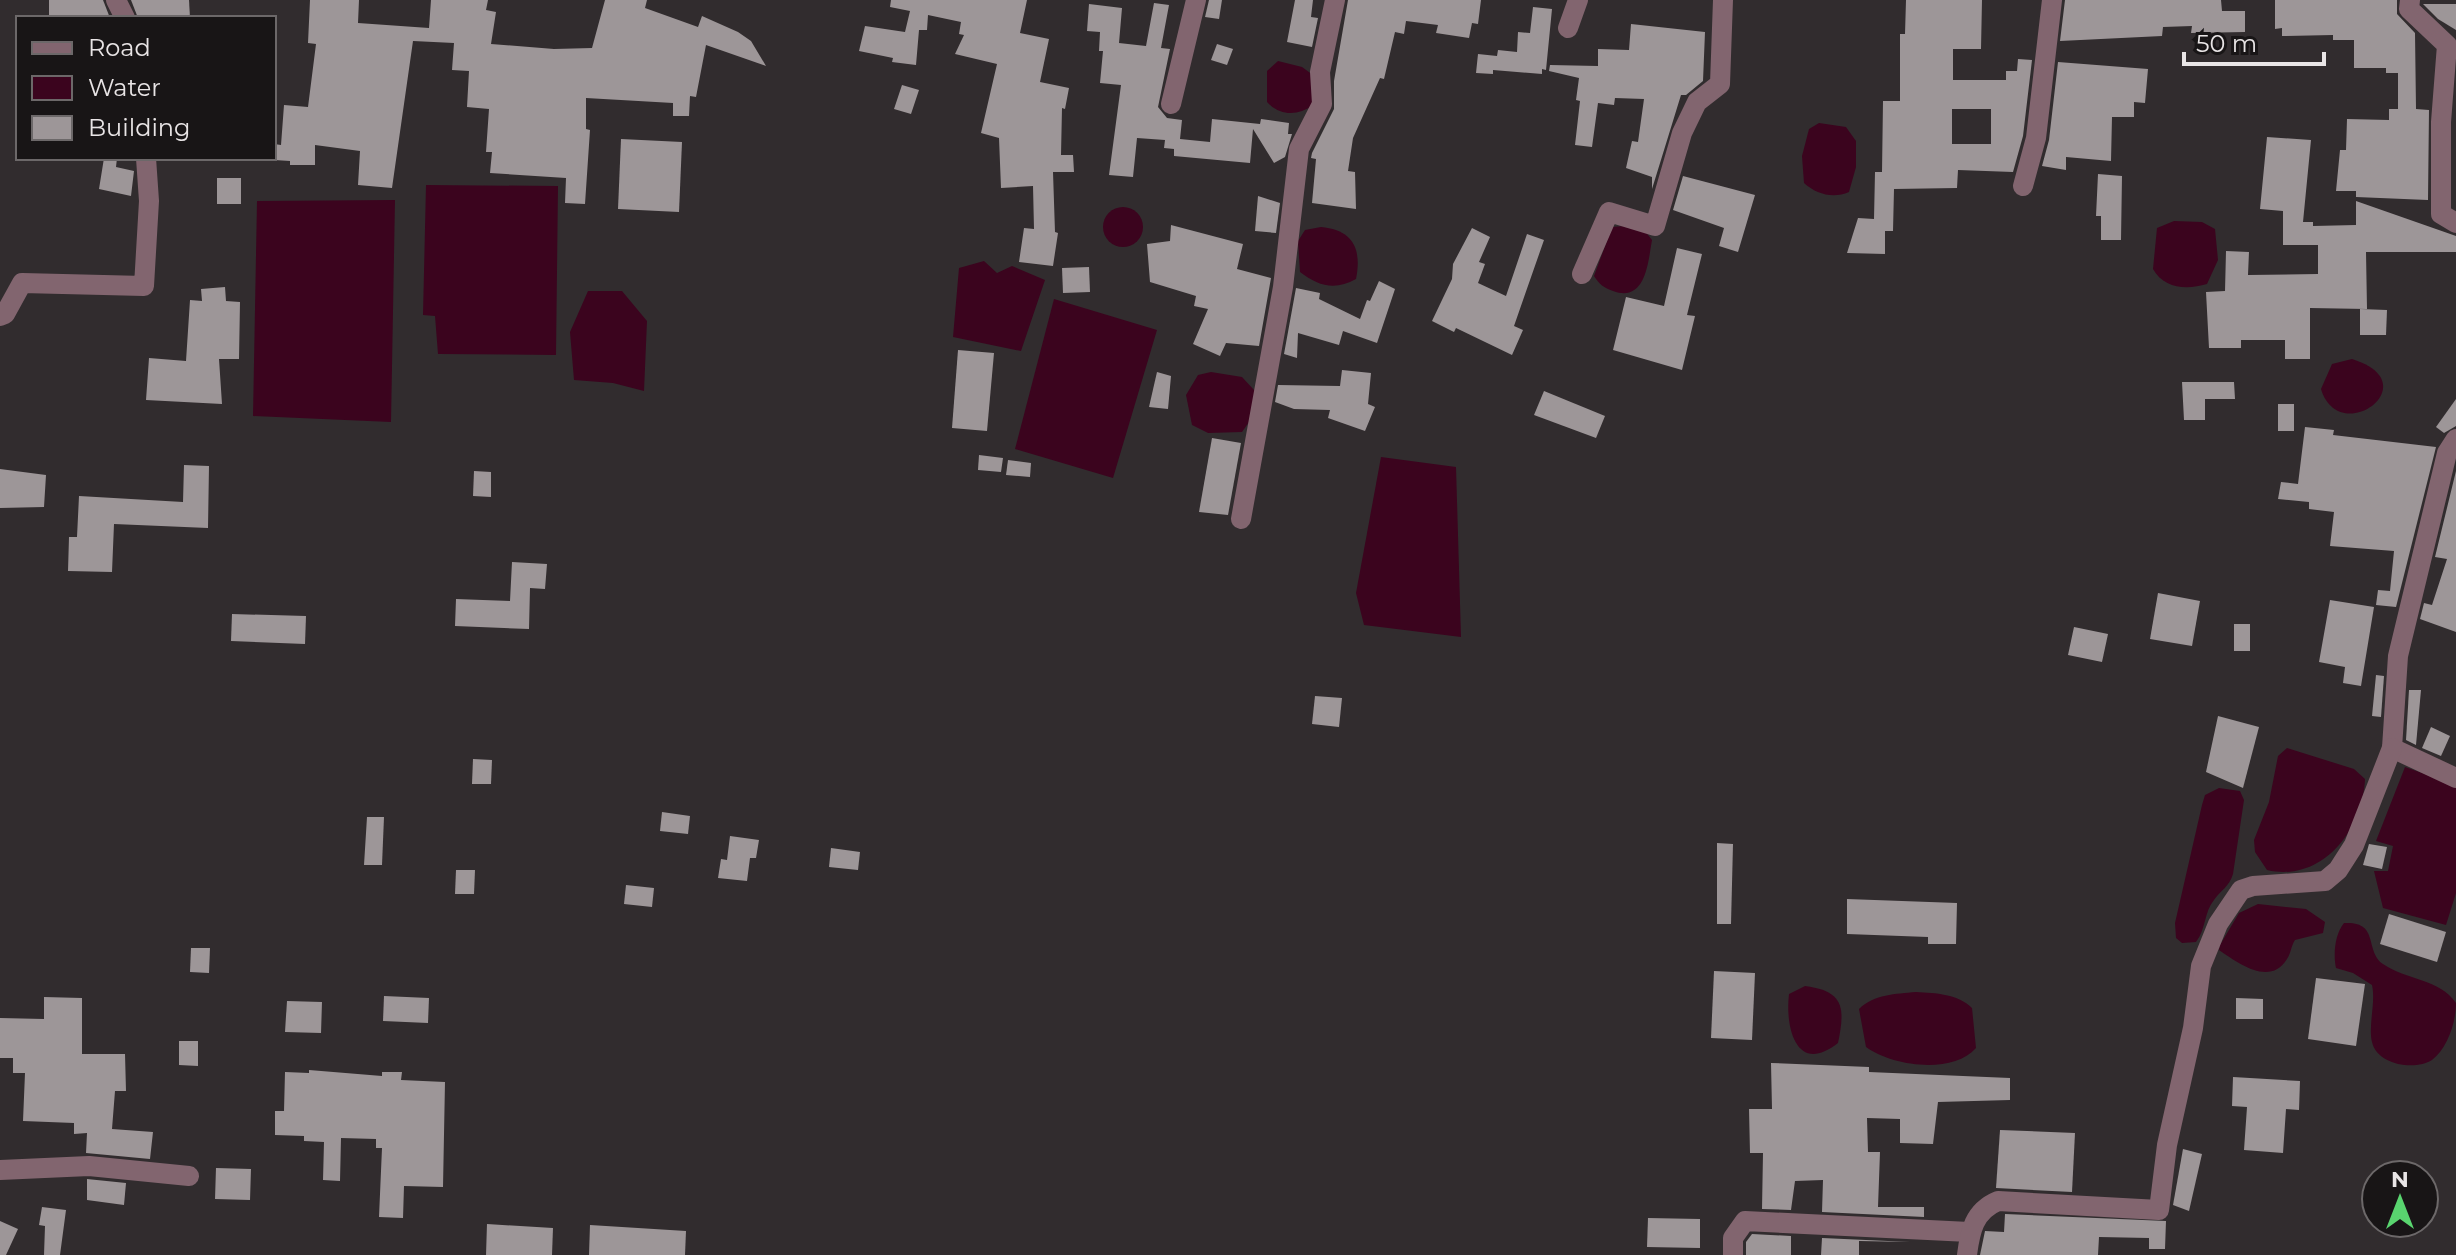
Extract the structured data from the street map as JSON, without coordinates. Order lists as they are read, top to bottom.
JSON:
{
  "legend": ["Road", "Water", "Building"],
  "scale_bar": "50 m",
  "north": "top"
}
